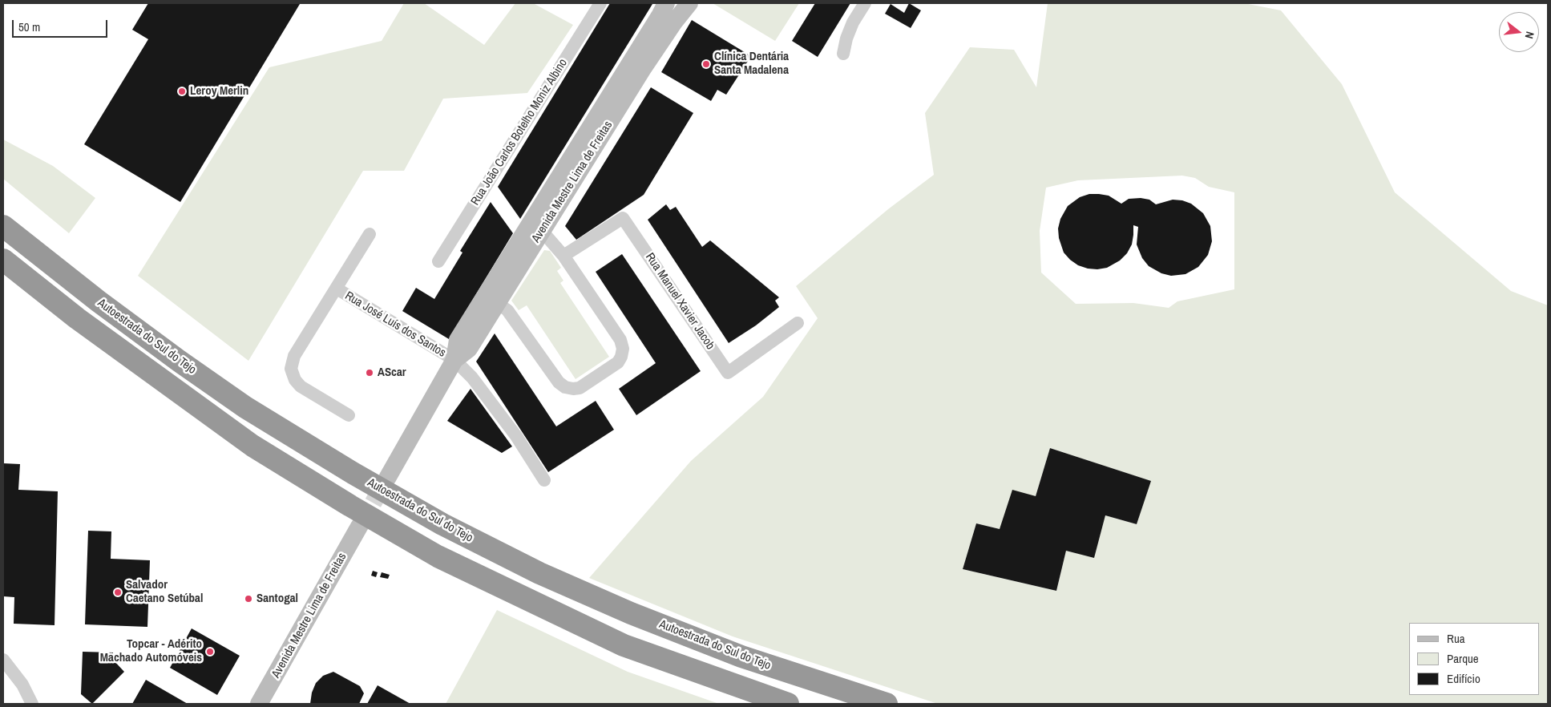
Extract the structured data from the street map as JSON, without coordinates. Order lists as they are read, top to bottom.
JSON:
{
  "streets": {
    "highway": ["Autoestrada do Sul do Tejo"],
    "main road": ["Avenida Mestre Lima de Freitas"],
    "street": ["Rua João Carlos Botelho Moniz Albino", "Rua Manuel Xavier Jacob", "Rua José Luís dos Santos"]
  },
  "crossings": [
    ["Avenida Mestre Lima de Freitas", "Rua José Luís dos Santos"]
  ],
  "places": [
    "Clínica Dentária Santa Madalena",
    "Leroy Merlin",
    "AScar",
    "Salvador Caetano Setúbal",
    "Santogal",
    "Topcar - Adérito Machado Automóveis"
  ],
  "legend": ["Rua", "Parque", "Edifício"],
  "scale_bar": "50 m",
  "north": "right"
}
